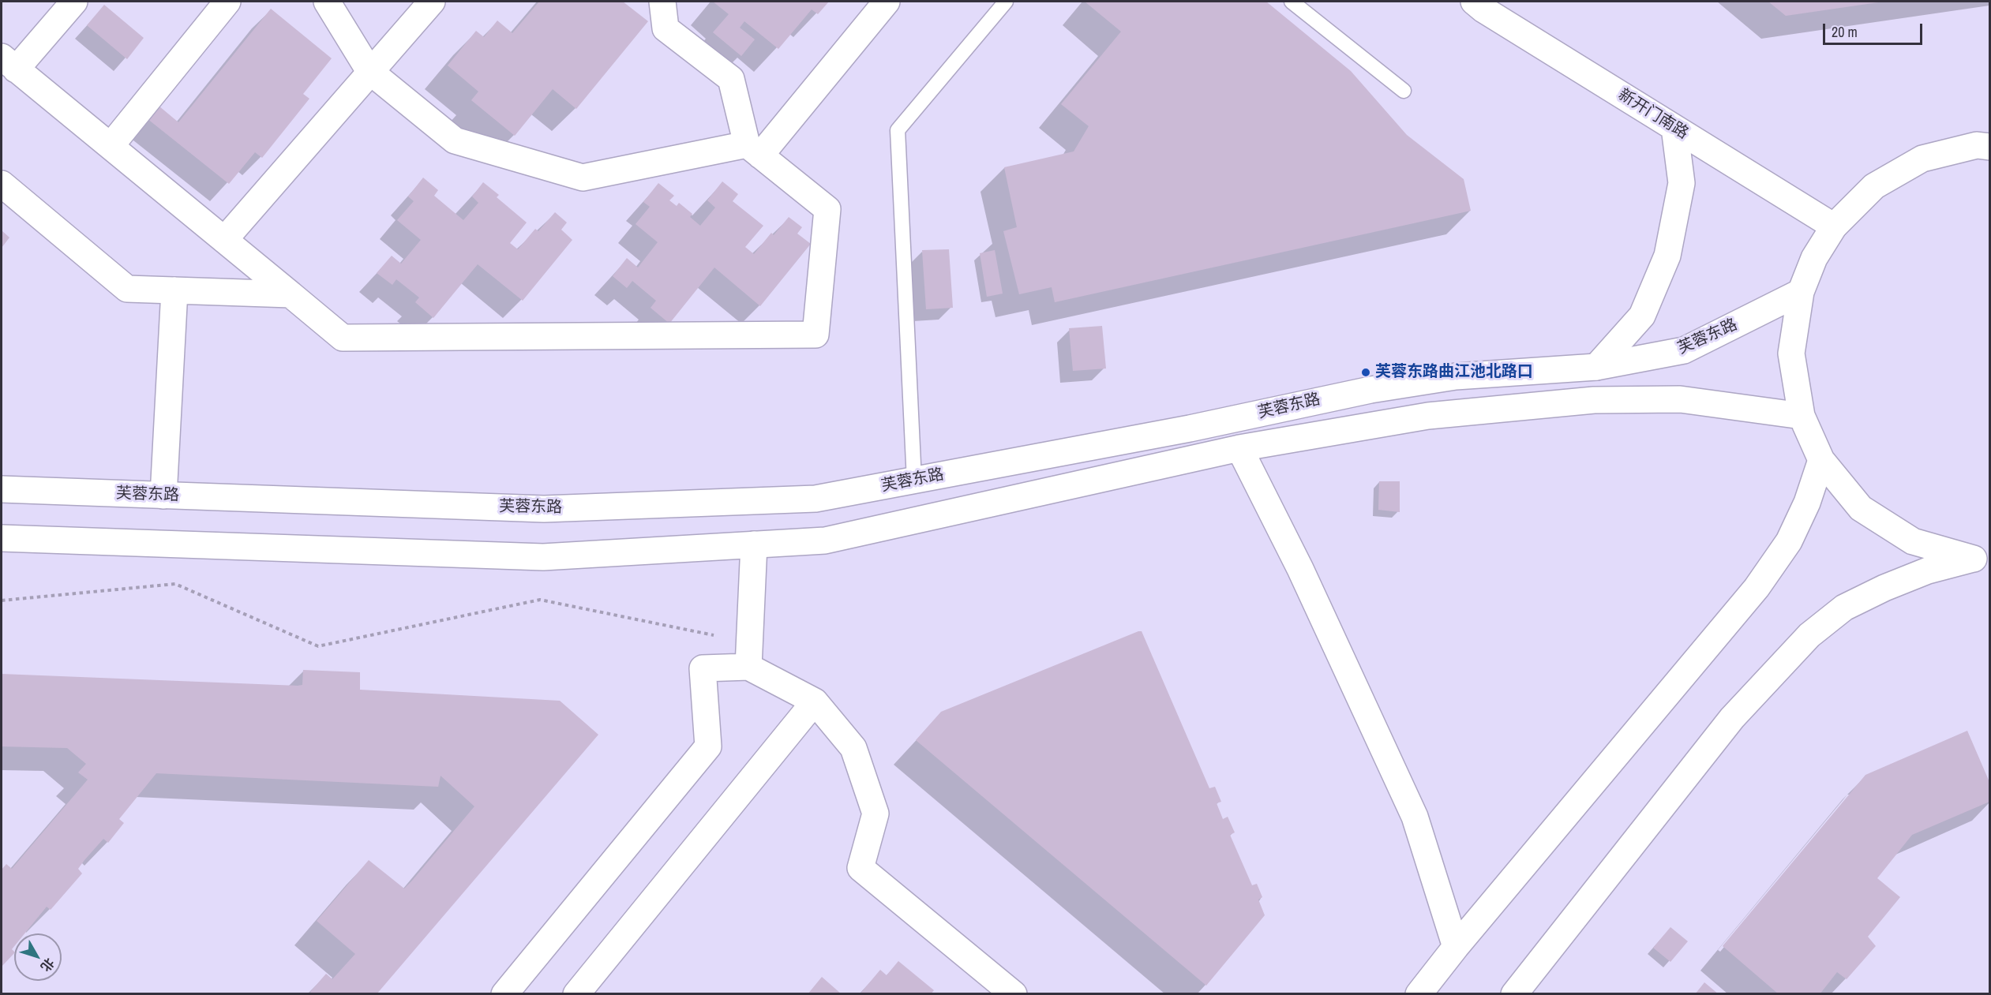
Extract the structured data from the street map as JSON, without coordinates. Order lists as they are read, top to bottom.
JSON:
{
  "streets": {
    "main road": ["新开门南路", "芙蓉东路"]
  },
  "places": ["芙蓉东路曲江池北路口"],
  "scale_bar": "20 m",
  "north": "bottom right"
}
